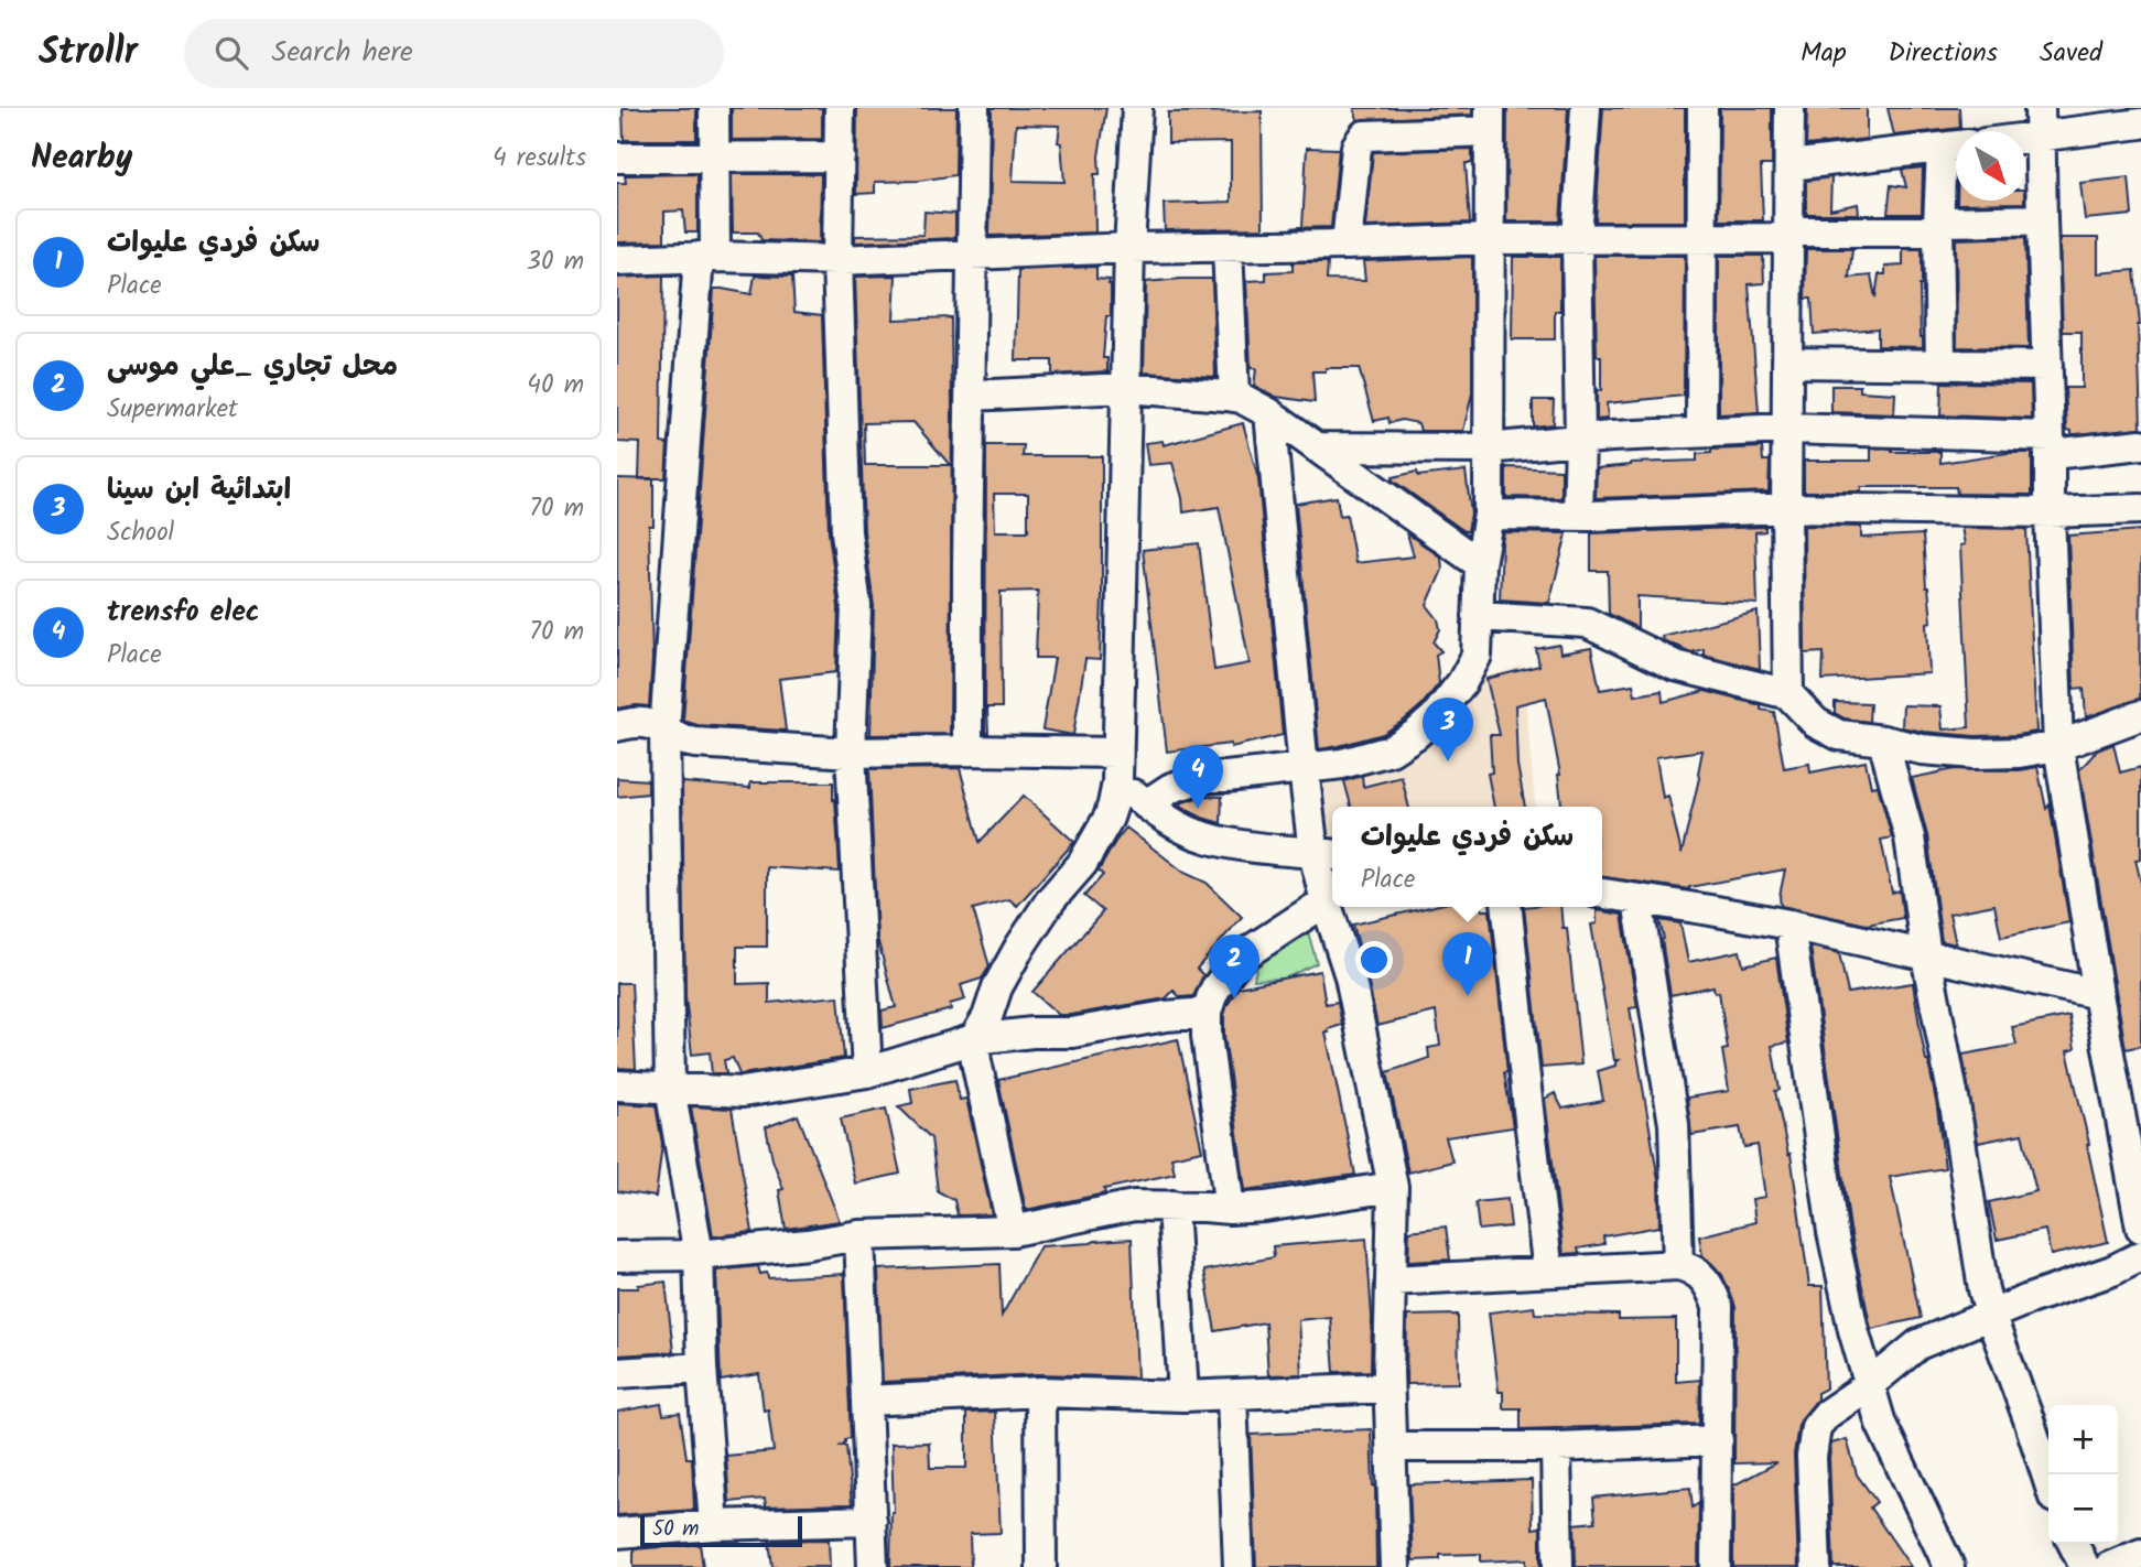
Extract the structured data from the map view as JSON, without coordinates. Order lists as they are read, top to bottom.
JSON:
{
  "scale_bar": "50 m",
  "north": "bottom right",
  "page": {
    "header": "Strollr",
    "search": "Search here",
    "nav": ["Map", "Directions", "Saved"],
    "heading": ["Nearby", "4 results"],
    "list": [
      {
        "mark": "1",
        "name": "سكن فردي عليوات",
        "note": "Place",
        "value": "30 m"
      },
      {
        "mark": "2",
        "name": "محل تجاري _علي موسى",
        "note": "Supermarket",
        "value": "40 m"
      },
      {
        "mark": "3",
        "name": "ابتدائية ابن سينا",
        "note": "School",
        "value": "70 m"
      },
      {
        "mark": "4",
        "name": "trensfo elec",
        "note": "Place",
        "value": "70 m"
      }
    ],
    "pins": [
      "3",
      "4",
      "1",
      "2"
    ],
    "popup": ["سكن فردي عليوات", "Place"],
    "map_buttons": ["+", "−"],
    "scale": "50 m"
  }
}
